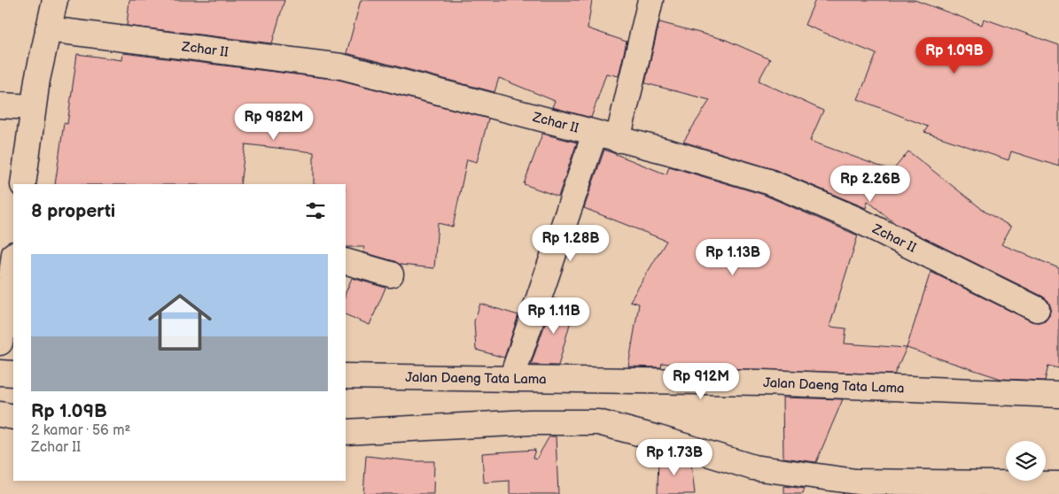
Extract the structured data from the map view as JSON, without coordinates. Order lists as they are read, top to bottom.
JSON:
{
  "streets": {
    "street": ["Zchar II", "Jalan Daeng Tata Lama"]
  },
  "page": {
    "price": [
      "Rp 1.09B",
      "Rp 982M",
      "Rp 2.26B",
      "Rp 1.28B",
      "Rp 1.13B",
      "Rp 1.11B",
      "Rp 912M",
      "Rp 1.73B"
    ],
    "heading": "8 properti",
    "list": [
      {
        "name": "Rp 1.09B",
        "note": "2 kamar · 56 m² · Zchar II"
      }
    ]
  }
}
